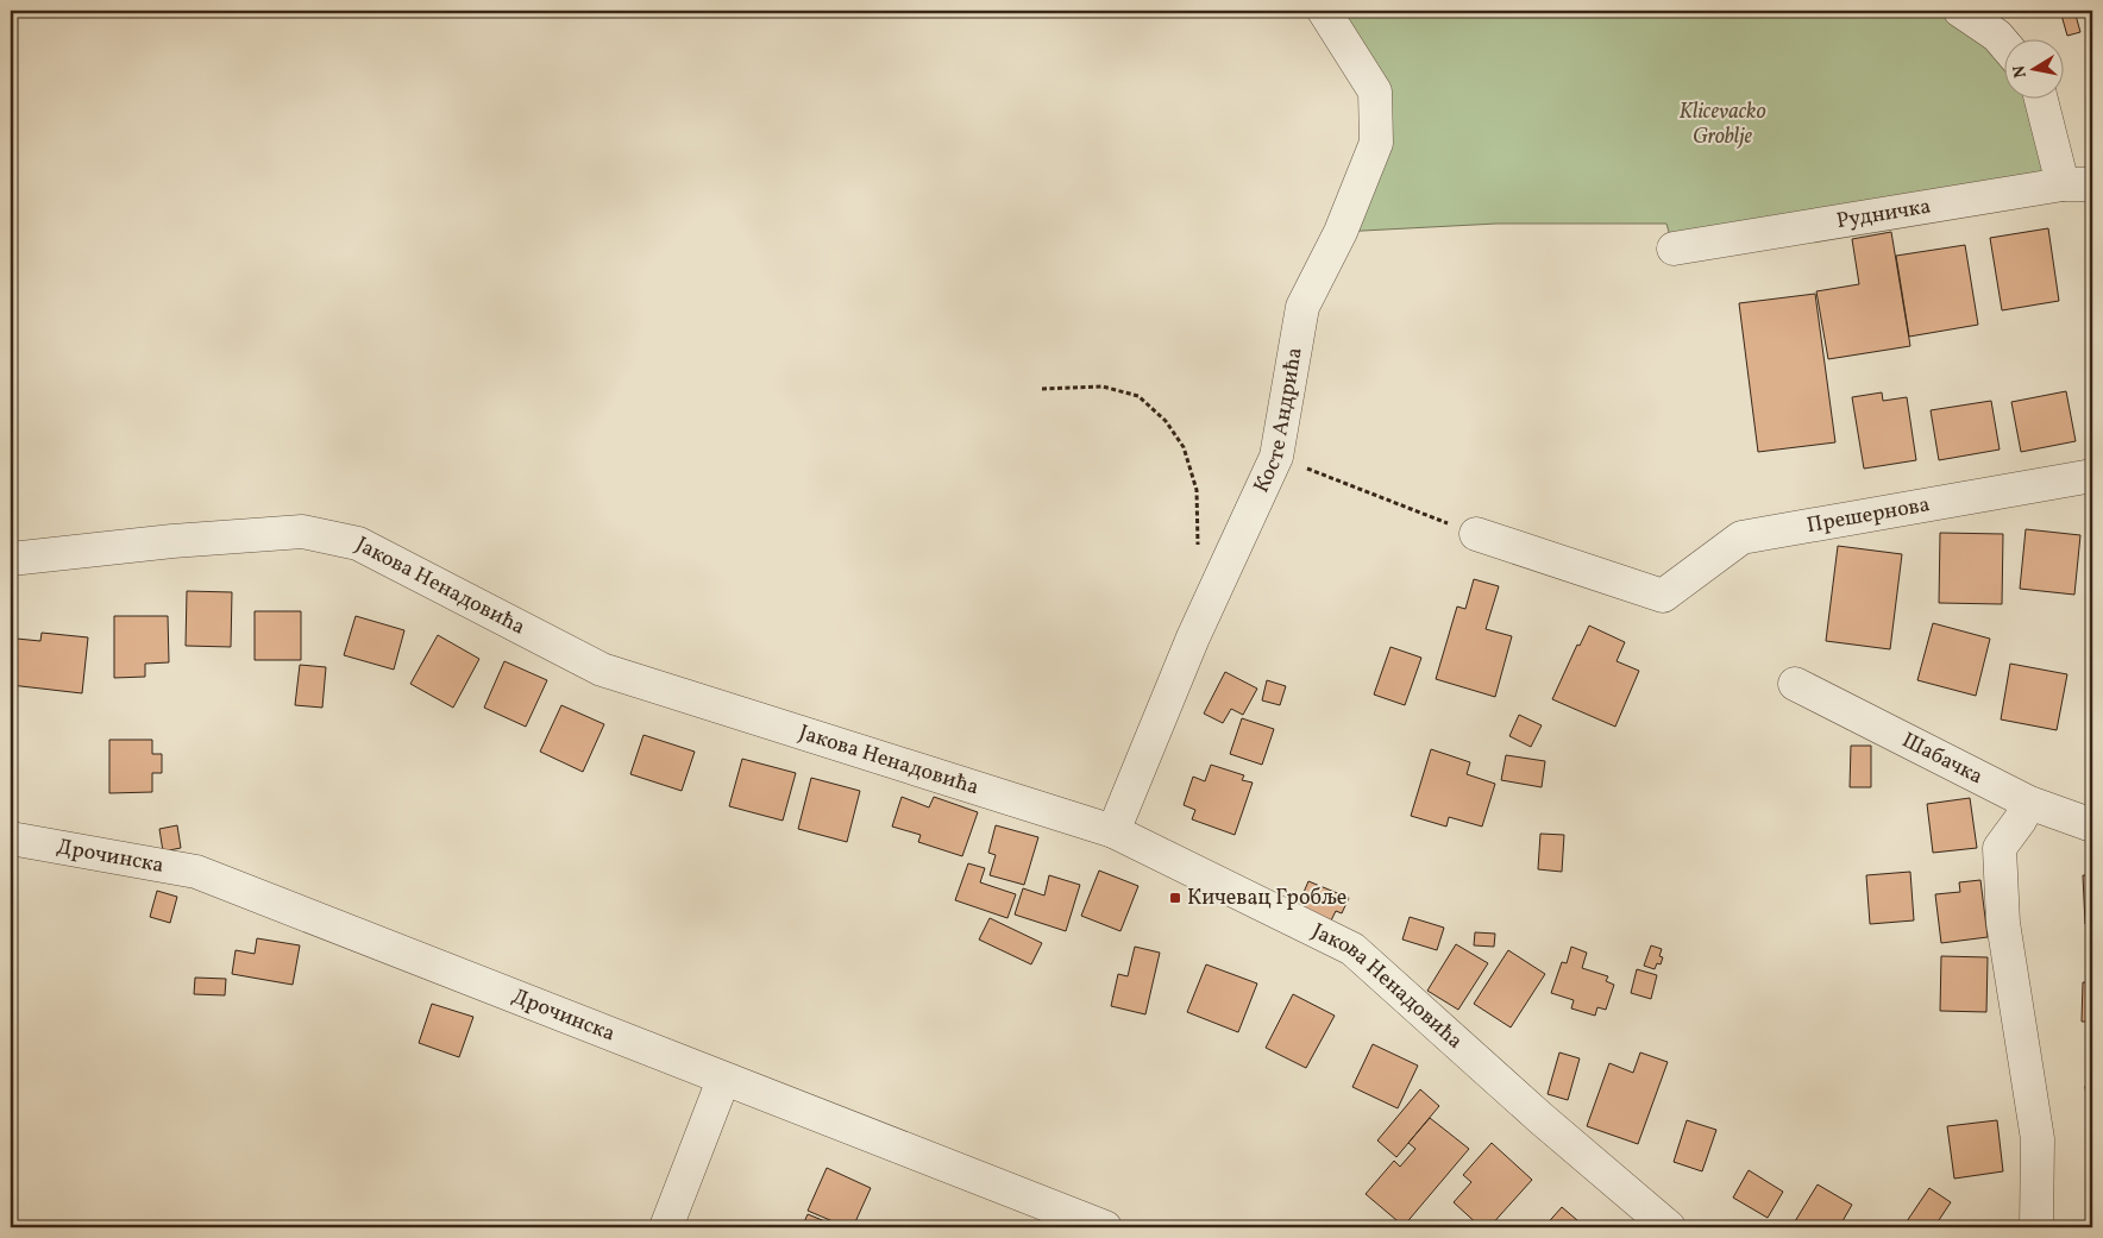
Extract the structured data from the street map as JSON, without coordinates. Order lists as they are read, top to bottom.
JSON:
{
  "streets": {
    "street": [
      "Рудничка",
      "Косте Андрића",
      "Прешернова",
      "Јакова Ненадовића",
      "Шабачка",
      "Дрочинска"
    ]
  },
  "crossings": [
    ["Косте Андрића", "Јакова Ненадовића"]
  ],
  "parks": ["Klicevacko Groblje"],
  "places": {
    "transit": ["Кичевац Гробље"]
  },
  "north": "left"
}
